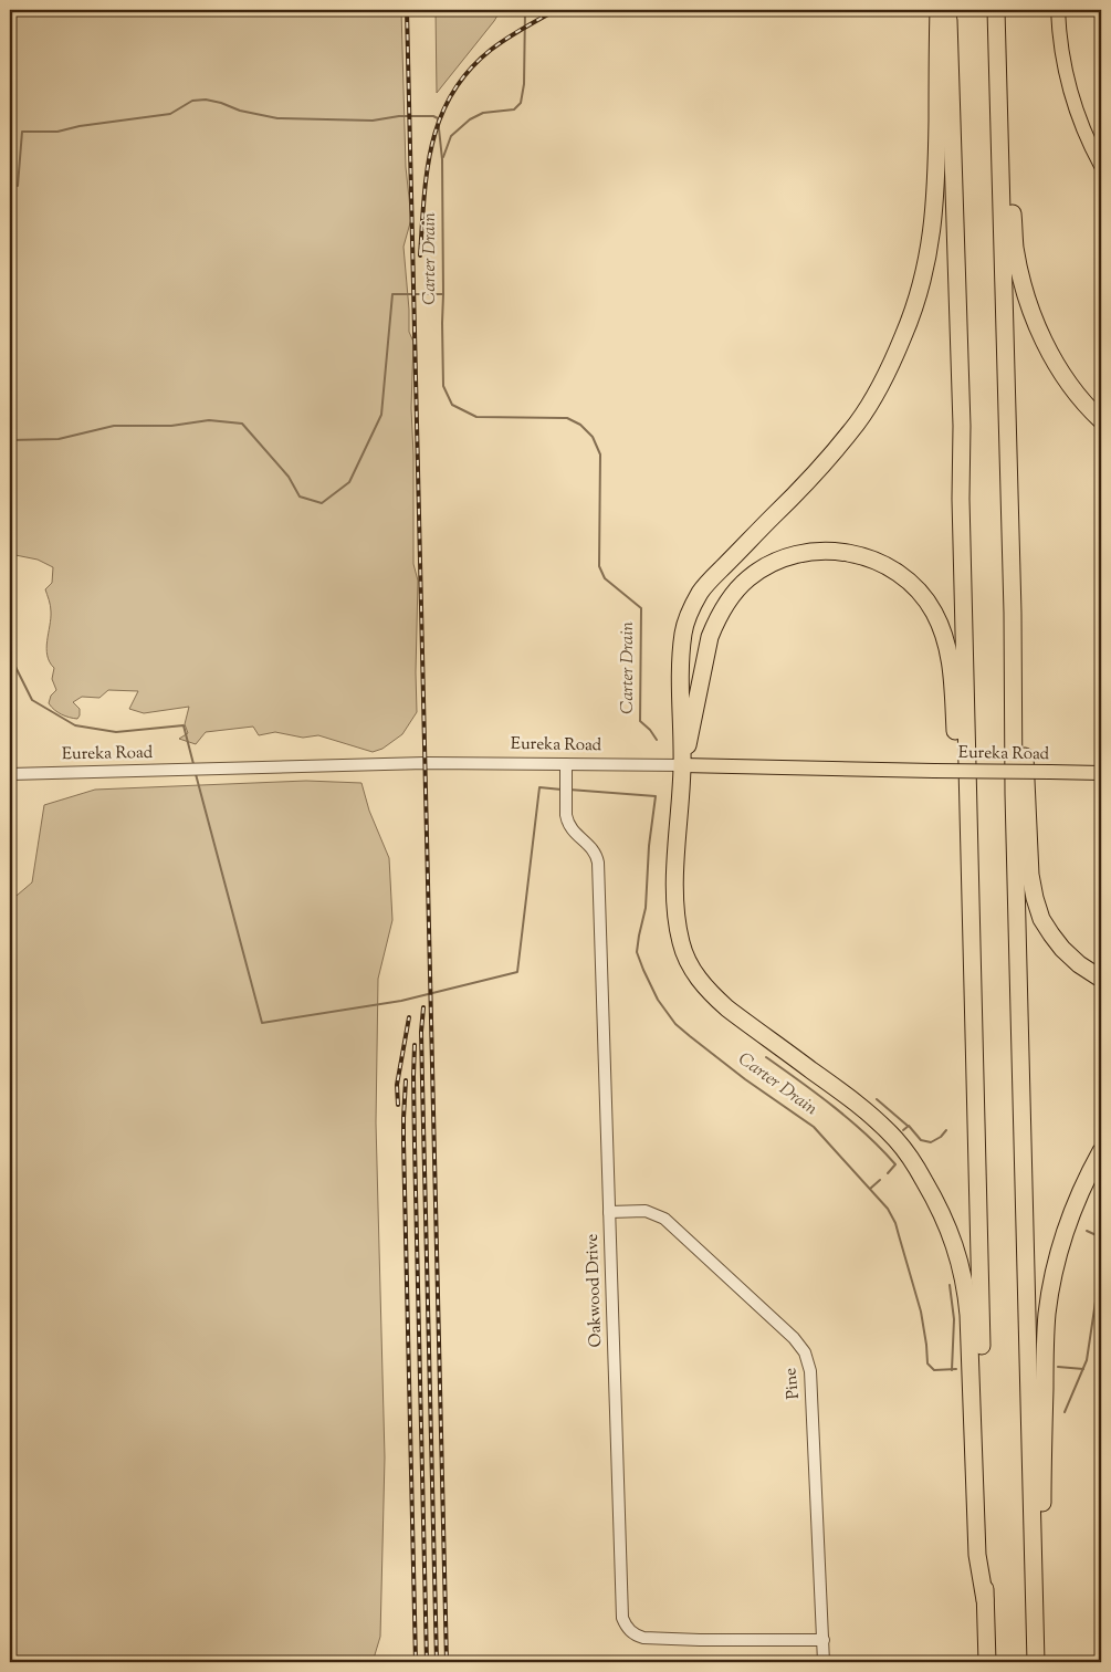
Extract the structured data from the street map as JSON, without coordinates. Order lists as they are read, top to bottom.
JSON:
{
  "streets": {
    "main road": ["Eureka Road"],
    "street": ["Oakwood Drive", "Pine"]
  },
  "crossings": [
    ["Eureka Road", "Oakwood Drive"],
    ["Oakwood Drive", "Pine"]
  ],
  "water": ["Carter Drain"]
}
